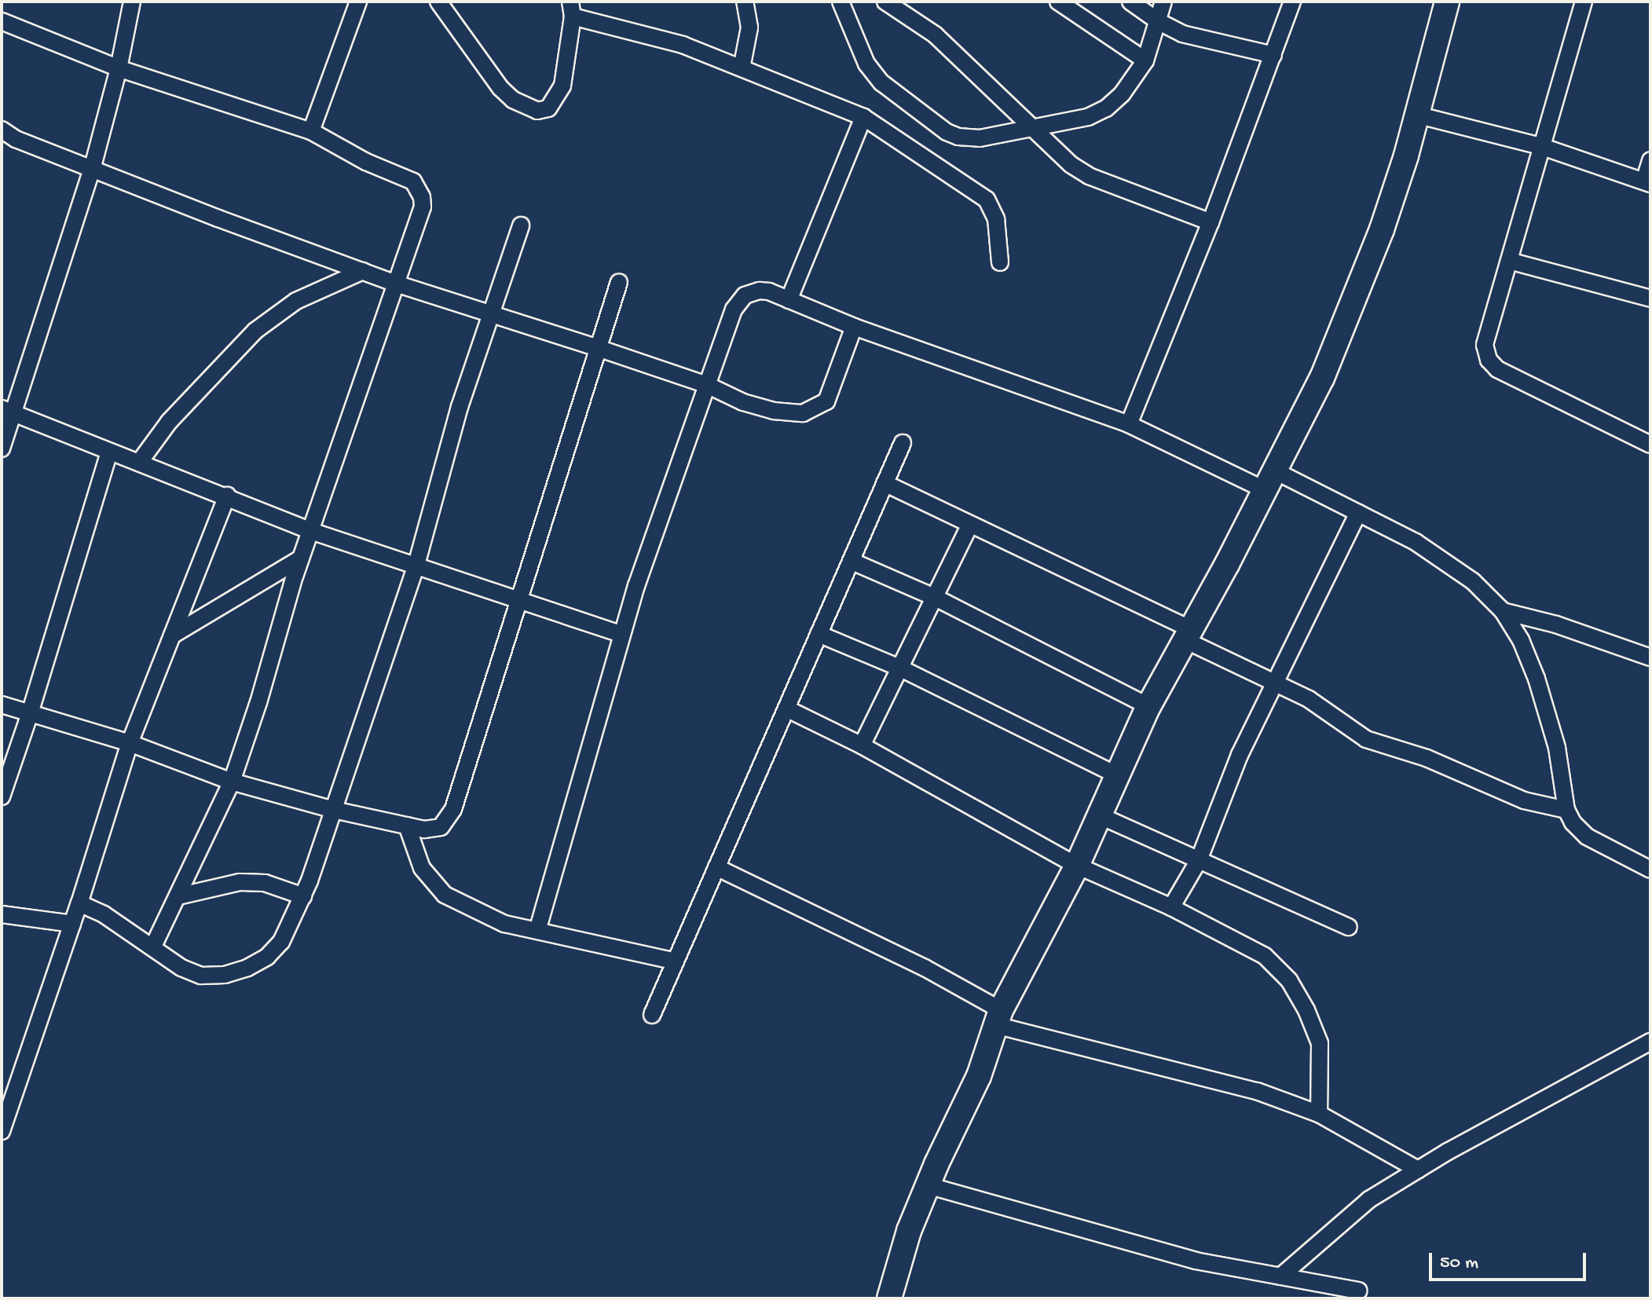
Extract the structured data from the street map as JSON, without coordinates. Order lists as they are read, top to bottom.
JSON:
{
  "scale_bar": "50 m"
}
